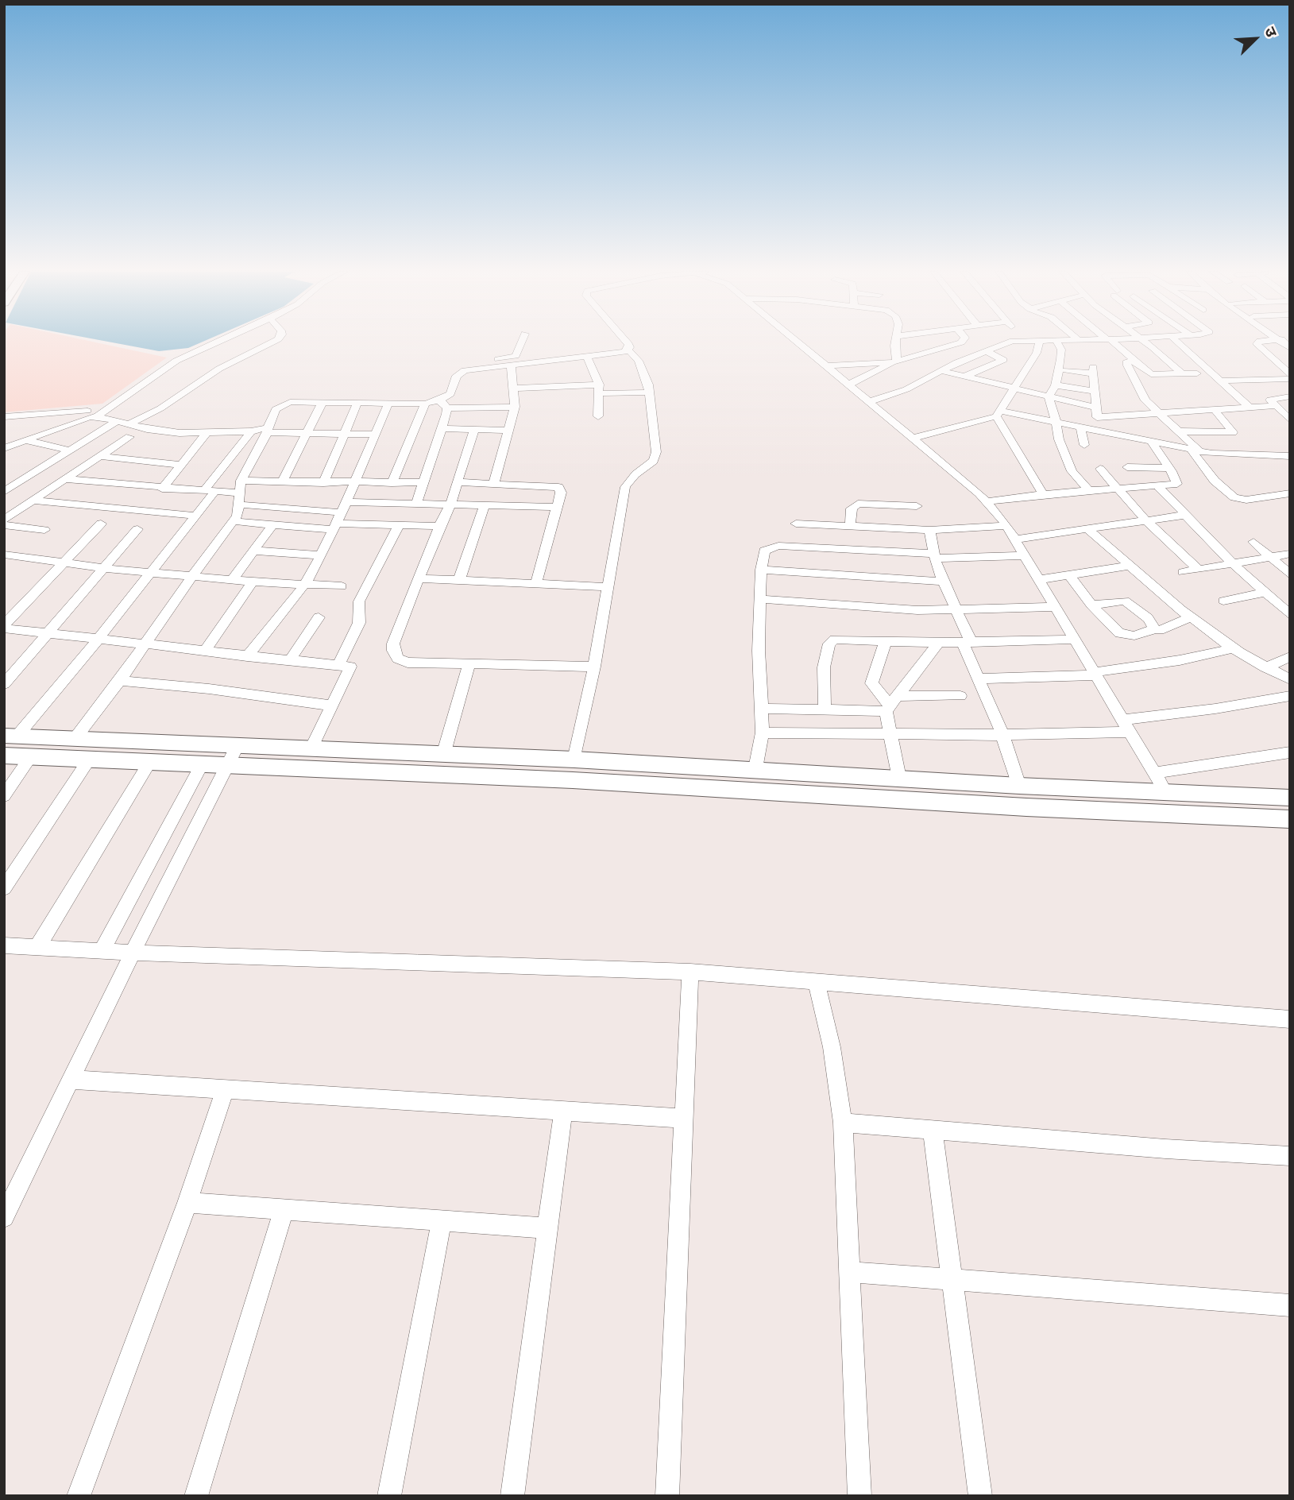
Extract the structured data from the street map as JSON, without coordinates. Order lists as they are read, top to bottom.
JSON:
{
  "north": "top right"
}
